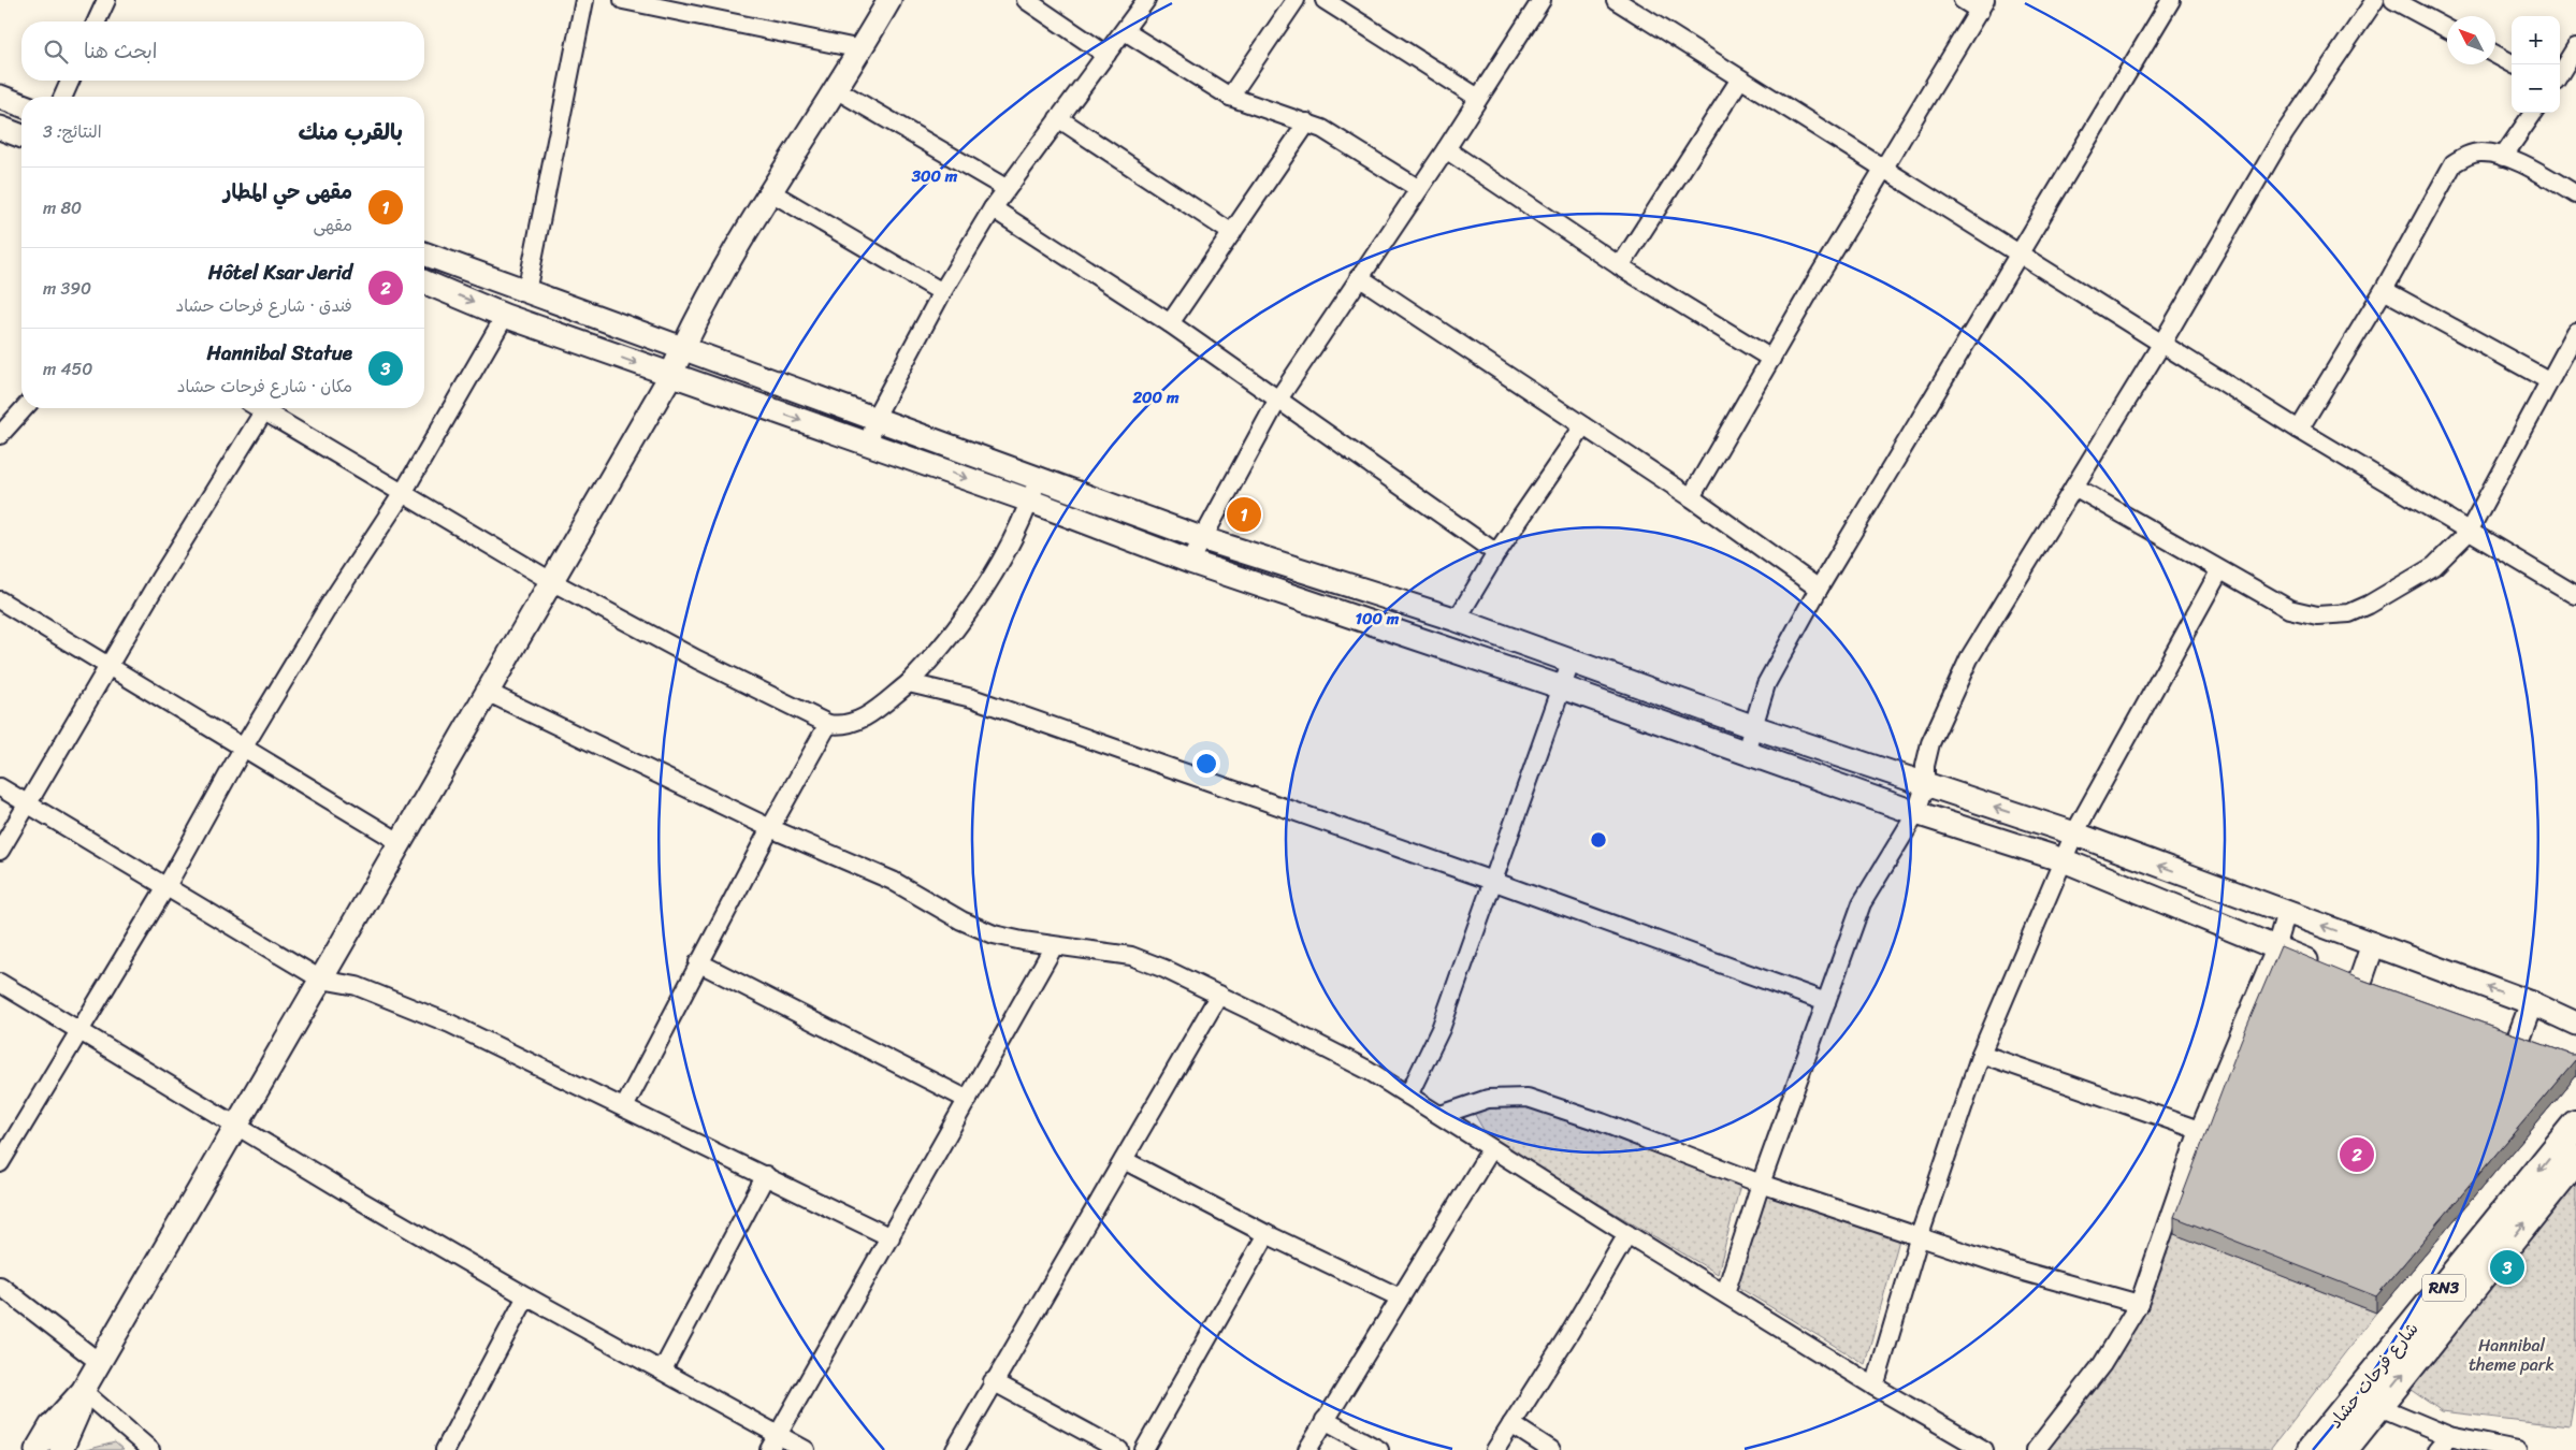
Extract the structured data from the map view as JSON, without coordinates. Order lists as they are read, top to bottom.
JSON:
{
  "streets": {
    "main road": ["RN3", "شارع فرحات حشاد"]
  },
  "parks": ["Hannibal theme park"],
  "north": "top left",
  "page": {
    "map_buttons": ["+", "−"],
    "search": "ابحث هنا",
    "heading": ["بالقرب منك", "النتائج: 3"],
    "list": [
      {
        "mark": "1",
        "name": "مقهى حي المطار",
        "note": "مقهى",
        "value": "80 m"
      },
      {
        "mark": "2",
        "name": "Hôtel Ksar Jerid",
        "note": "فندق · شارع فرحات حشاد",
        "value": "390 m"
      },
      {
        "mark": "3",
        "name": "Hannibal Statue",
        "note": "مكان · شارع فرحات حشاد",
        "value": "450 m"
      }
    ],
    "pins": ["1", "2", "3"]
  },
  "rings": ["300 m", "200 m", "100 m"]
}
